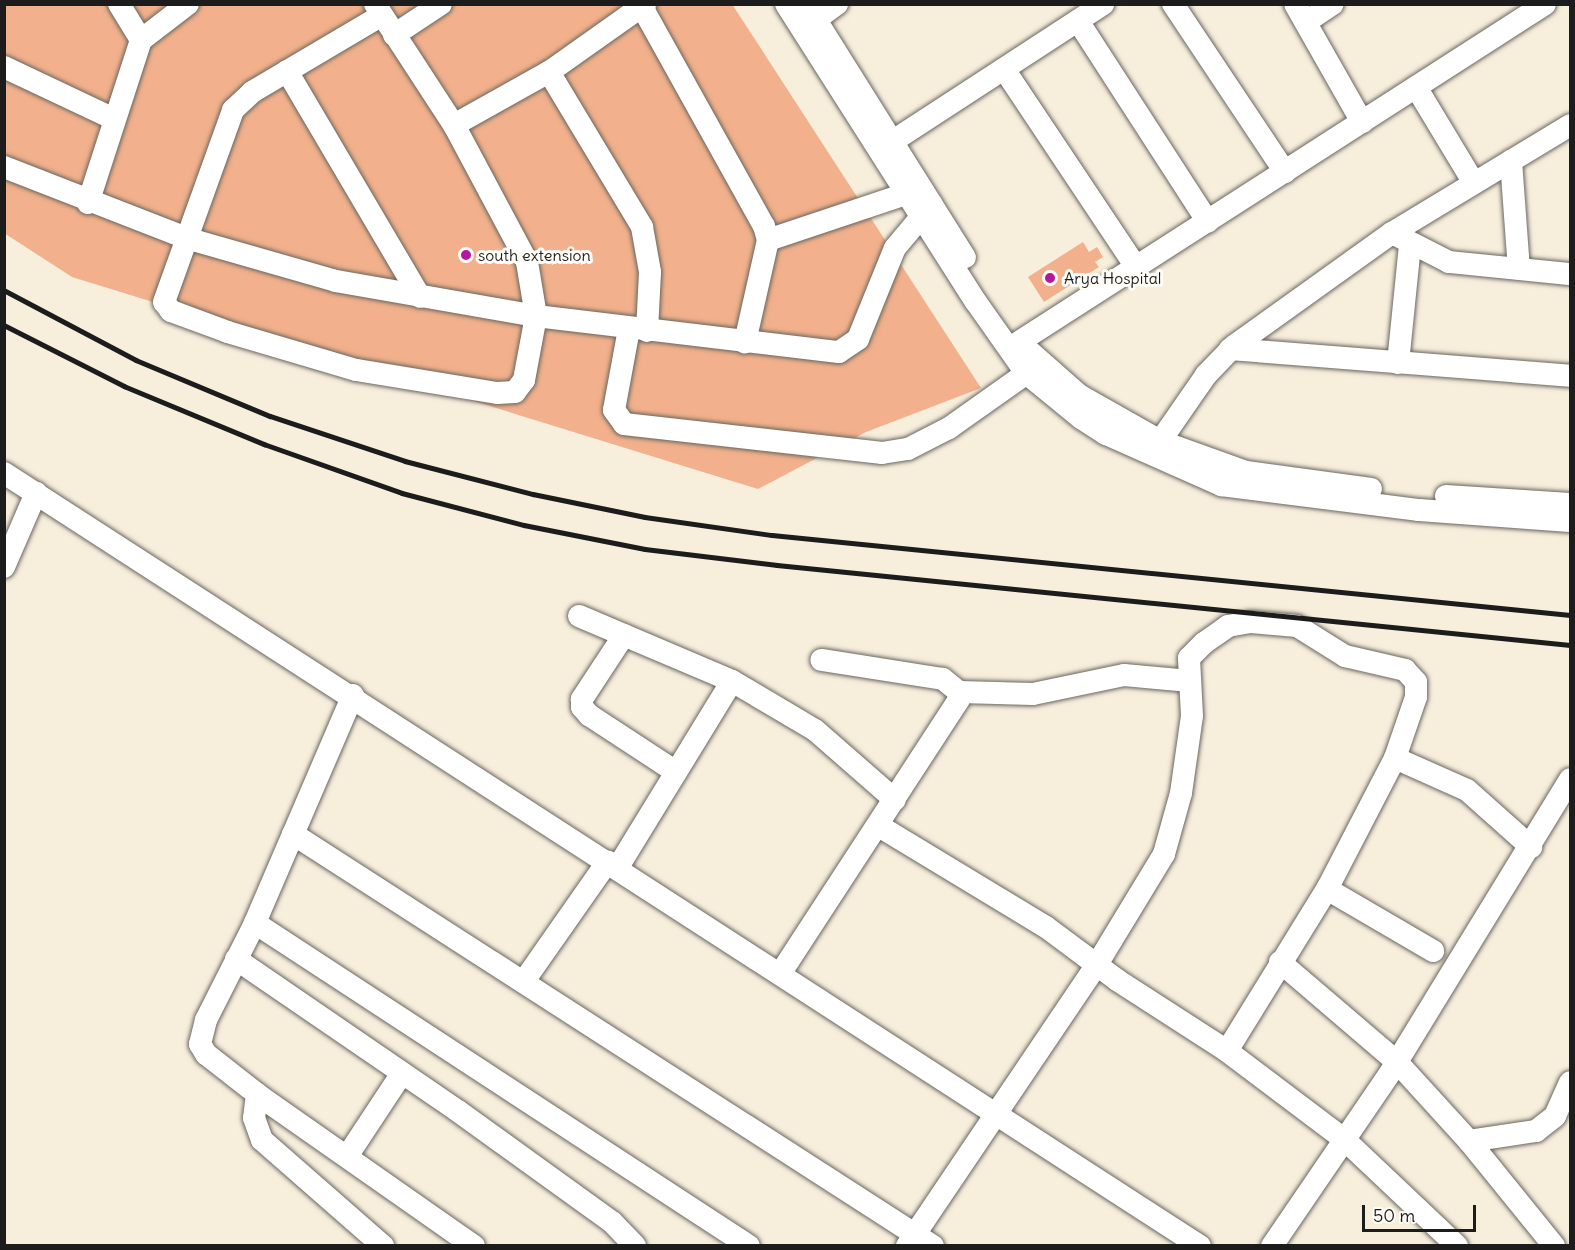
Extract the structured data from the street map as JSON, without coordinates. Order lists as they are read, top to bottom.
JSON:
{
  "places": ["south extension", "Arya Hospital"],
  "scale_bar": "50 m"
}
